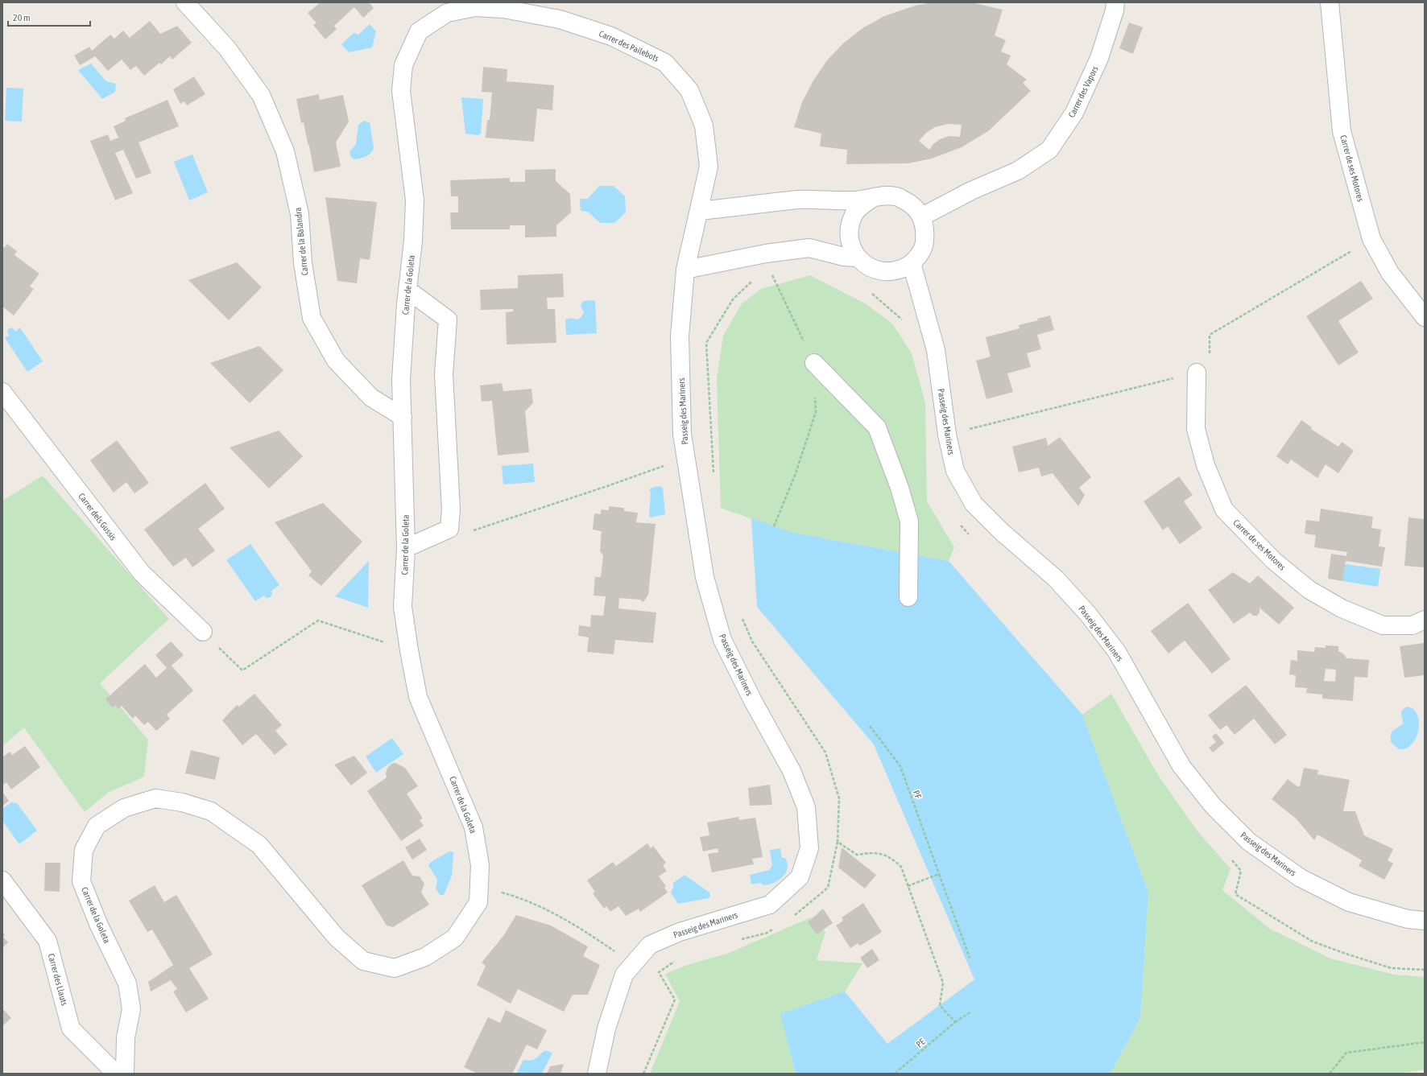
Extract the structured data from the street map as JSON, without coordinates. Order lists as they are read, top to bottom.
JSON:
{
  "streets": {
    "street": [
      "Carrer des Pailebots",
      "Carrer des Vapors",
      "Carrer de ses Motores",
      "Carrer de la Balandra",
      "Carrer de la Goleta",
      "Passeig des Mariners",
      "Carrer dels Gussis",
      "Carrer des Llauts"
    ],
    "path": ["PF", "PE"]
  },
  "crossings": [
    ["Carrer des Pailebots", "Carrer de la Goleta"],
    ["Carrer des Pailebots", "Passeig des Mariners"],
    ["Carrer des Vapors", "Passeig des Mariners"],
    ["Carrer de la Balandra", "Carrer de la Goleta"]
  ],
  "scale_bar": "20 m"
}
